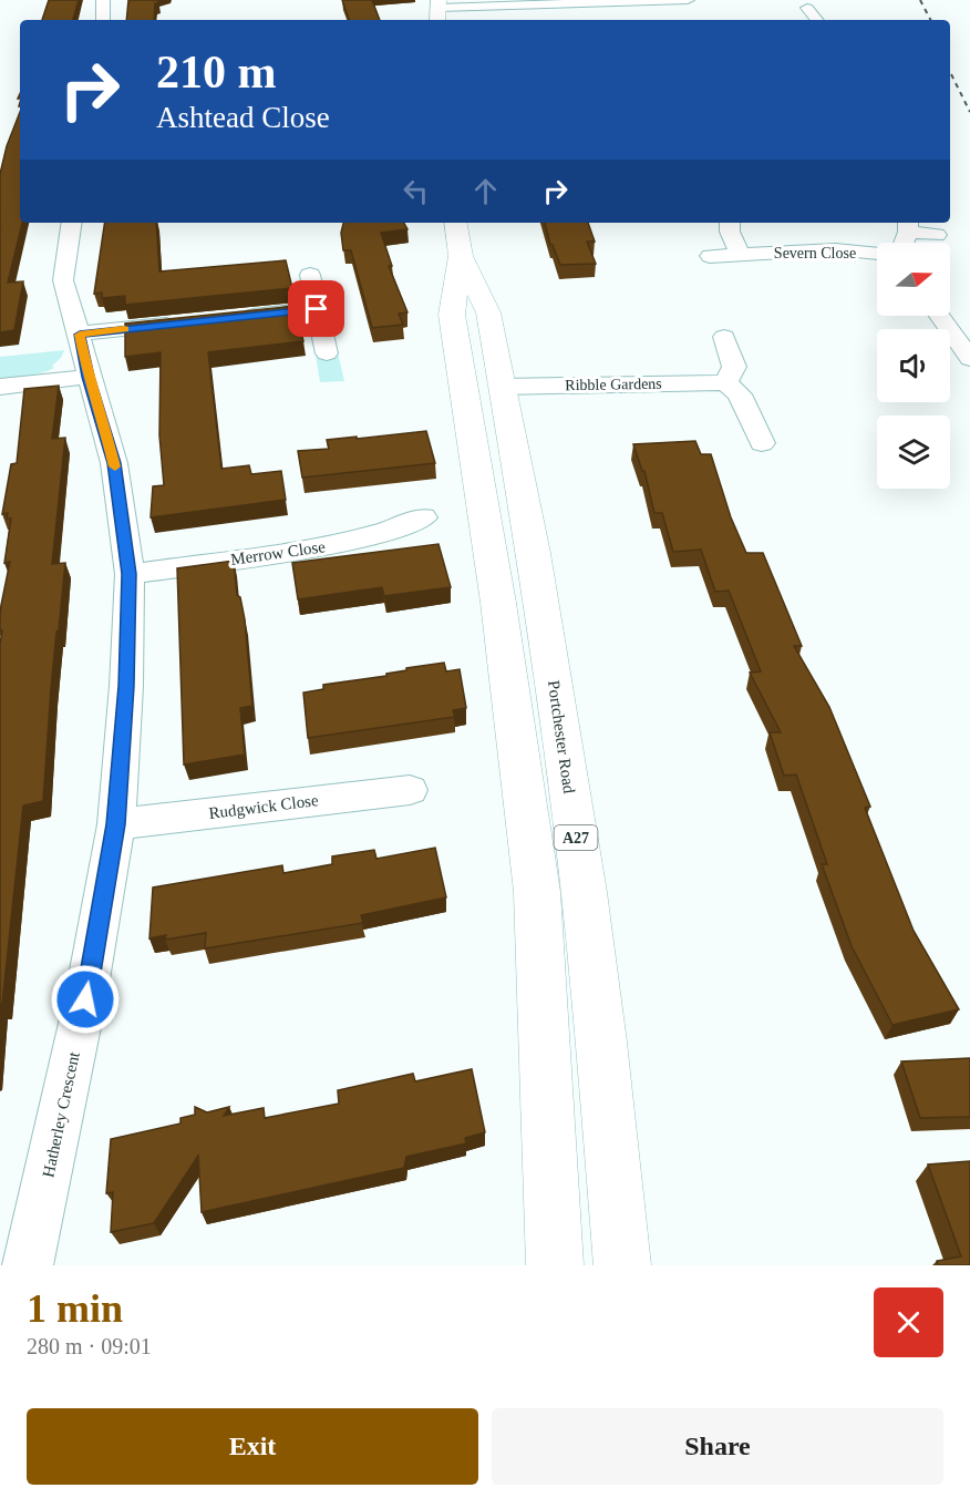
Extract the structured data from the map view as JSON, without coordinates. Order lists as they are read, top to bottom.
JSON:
{
  "streets": {
    "main road": ["Portchester Road", "A27"],
    "street": [
      "Severn Close",
      "Ribble Gardens",
      "Merrow Close",
      "Rudgwick Close",
      "Hatherley Crescent"
    ]
  },
  "crossings": [
    ["Ribble Gardens", "Portchester Road"],
    ["Merrow Close", "Hatherley Crescent"],
    ["Rudgwick Close", "Hatherley Crescent"]
  ],
  "north": "right",
  "page": {
    "turn": ["210 m", "Ashtead Close"],
    "heading": ["1 min", "280 m · 09:01"],
    "buttons": ["Exit", "Share"]
  }
}
